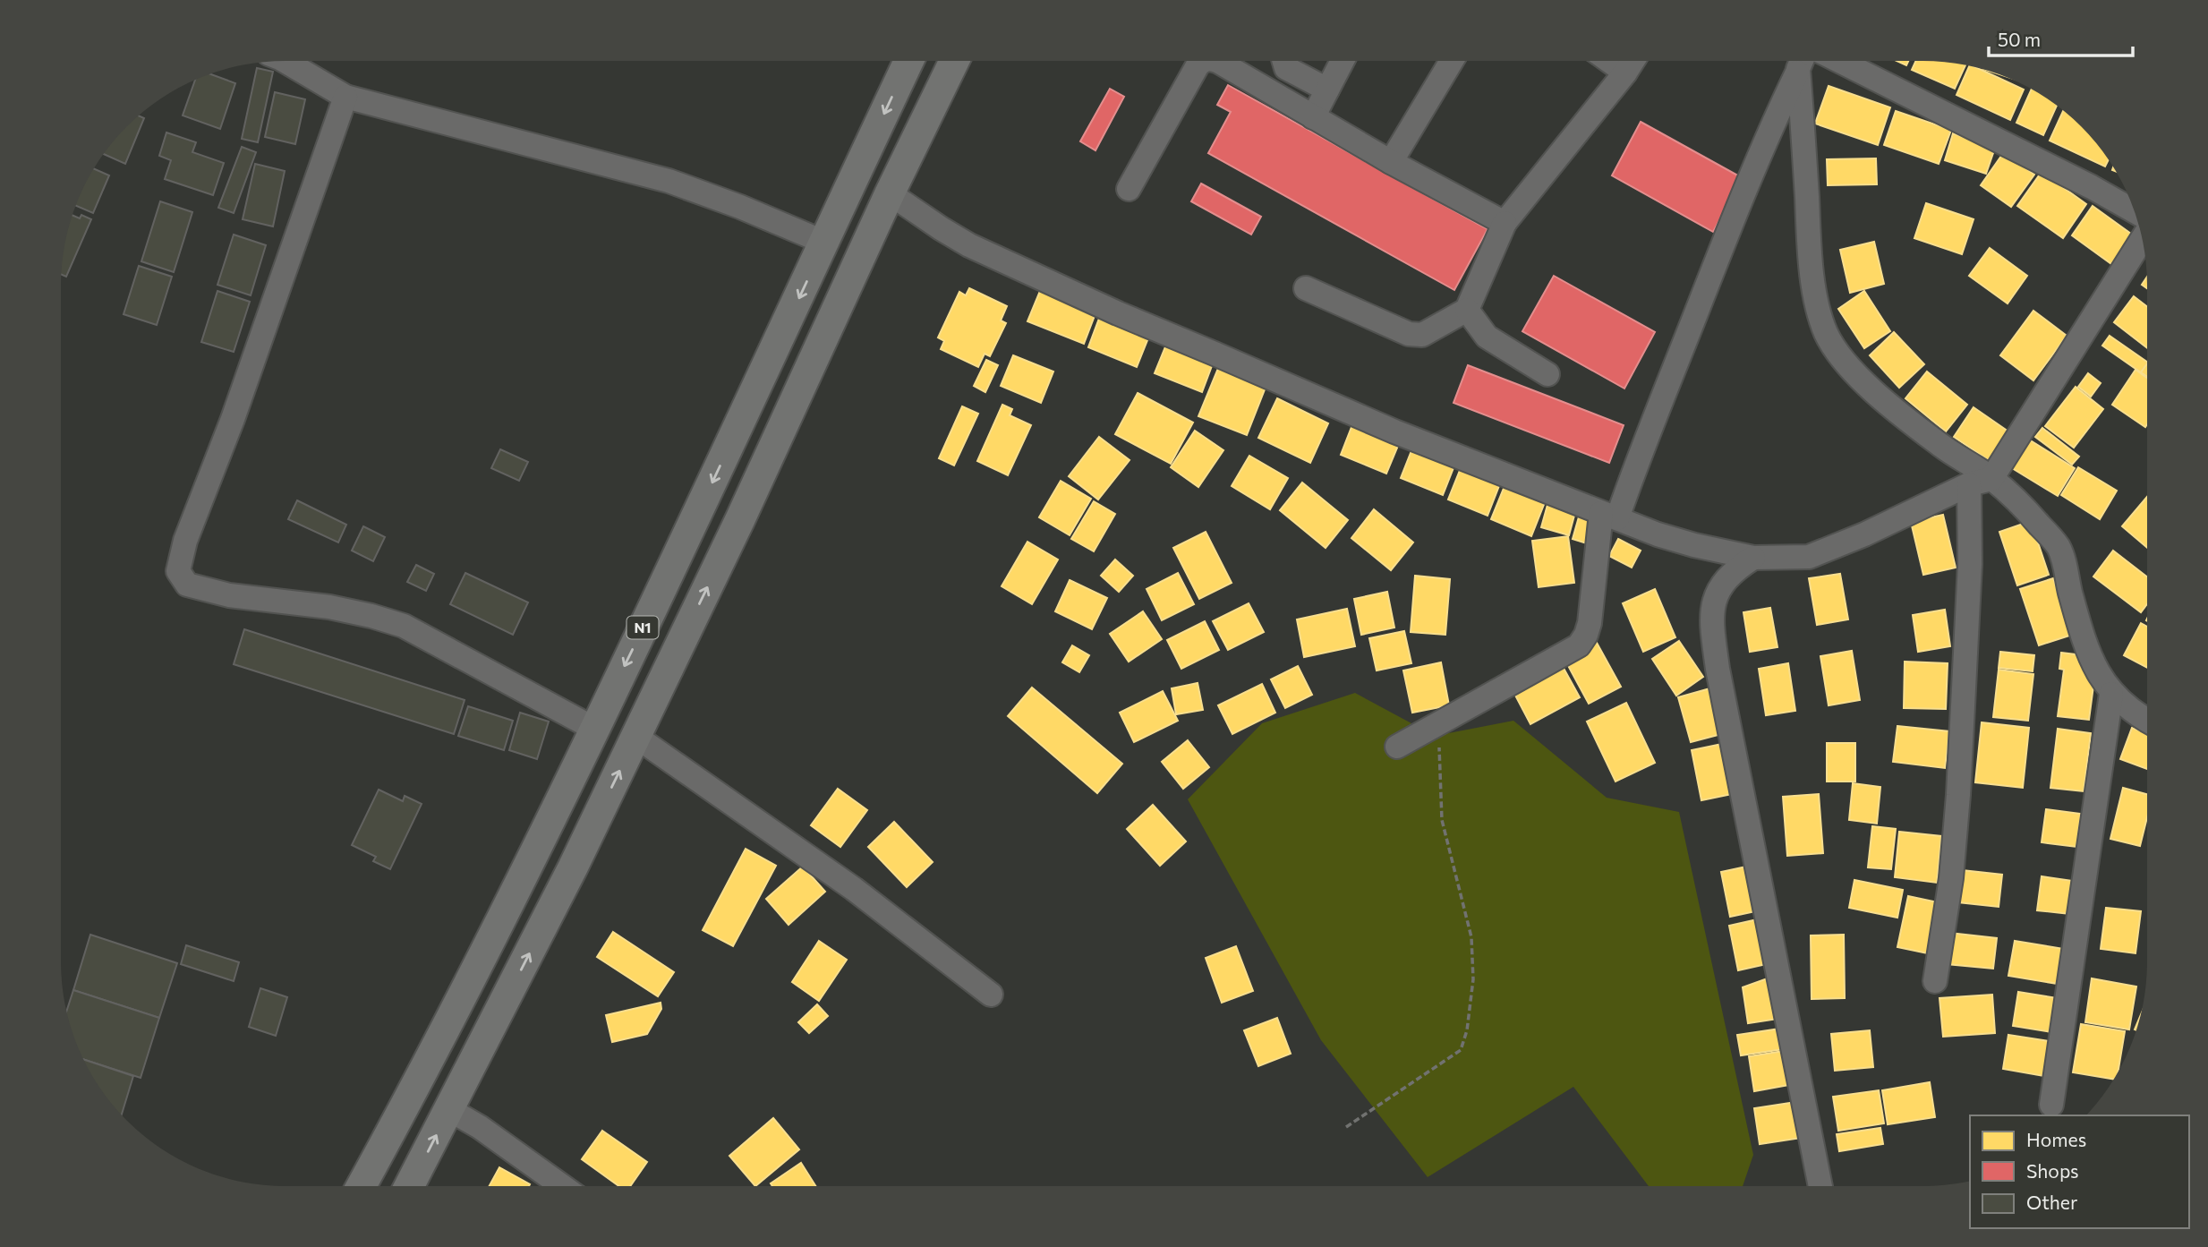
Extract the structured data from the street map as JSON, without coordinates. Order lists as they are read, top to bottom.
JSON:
{
  "streets": {
    "main road": ["N1"]
  },
  "legend": ["Homes", "Shops", "Other"],
  "scale_bar": "50 m"
}
